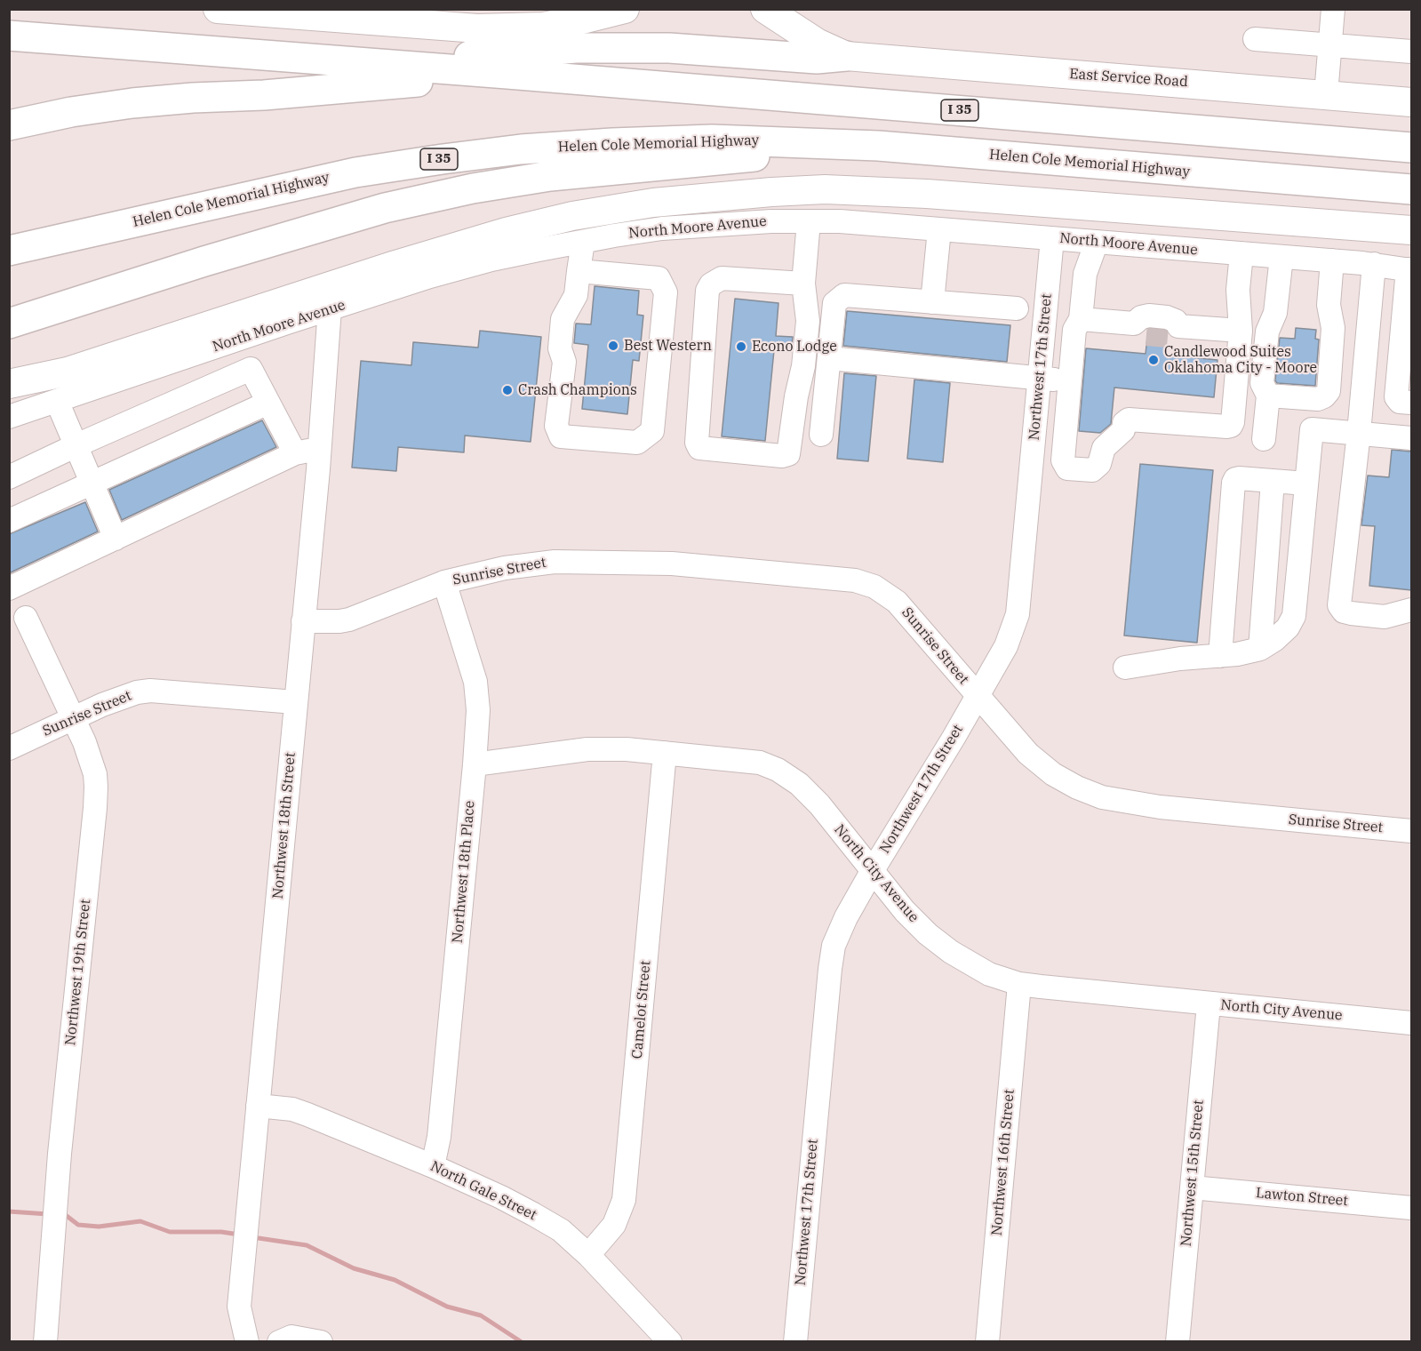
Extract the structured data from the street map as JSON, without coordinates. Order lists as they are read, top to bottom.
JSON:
{
  "streets": {
    "highway": ["I 35", "Helen Cole Memorial Highway"],
    "main road": ["East Service Road"],
    "street": [
      "North Moore Avenue",
      "Northwest 17th Street",
      "Sunrise Street",
      "Northwest 18th Street",
      "Northwest 18th Place",
      "North City Avenue",
      "Northwest 19th Street",
      "Camelot Street",
      "Northwest 16th Street",
      "Northwest 15th Street",
      "North Gale Street",
      "Lawton Street"
    ]
  },
  "crossings": [
    ["North Moore Avenue", "Northwest 17th Street"],
    ["North Moore Avenue", "Northwest 18th Street"],
    ["Northwest 17th Street", "Sunrise Street"],
    ["Northwest 17th Street", "North City Avenue"],
    ["Sunrise Street", "Northwest 18th Street"],
    ["Sunrise Street", "Northwest 18th Place"],
    ["Sunrise Street", "Northwest 19th Street"],
    ["Northwest 18th Street", "North Gale Street"],
    ["Northwest 18th Place", "North City Avenue"],
    ["Northwest 18th Place", "North Gale Street"],
    ["North City Avenue", "Camelot Street"],
    ["North City Avenue", "Northwest 16th Street"],
    ["North City Avenue", "Northwest 15th Street"],
    ["Camelot Street", "North Gale Street"],
    ["Northwest 15th Street", "Lawton Street"]
  ],
  "places": [
    "Best Western",
    "Econo Lodge",
    "Candlewood Suites Oklahoma City - Moore",
    "Crash Champions"
  ]
}
